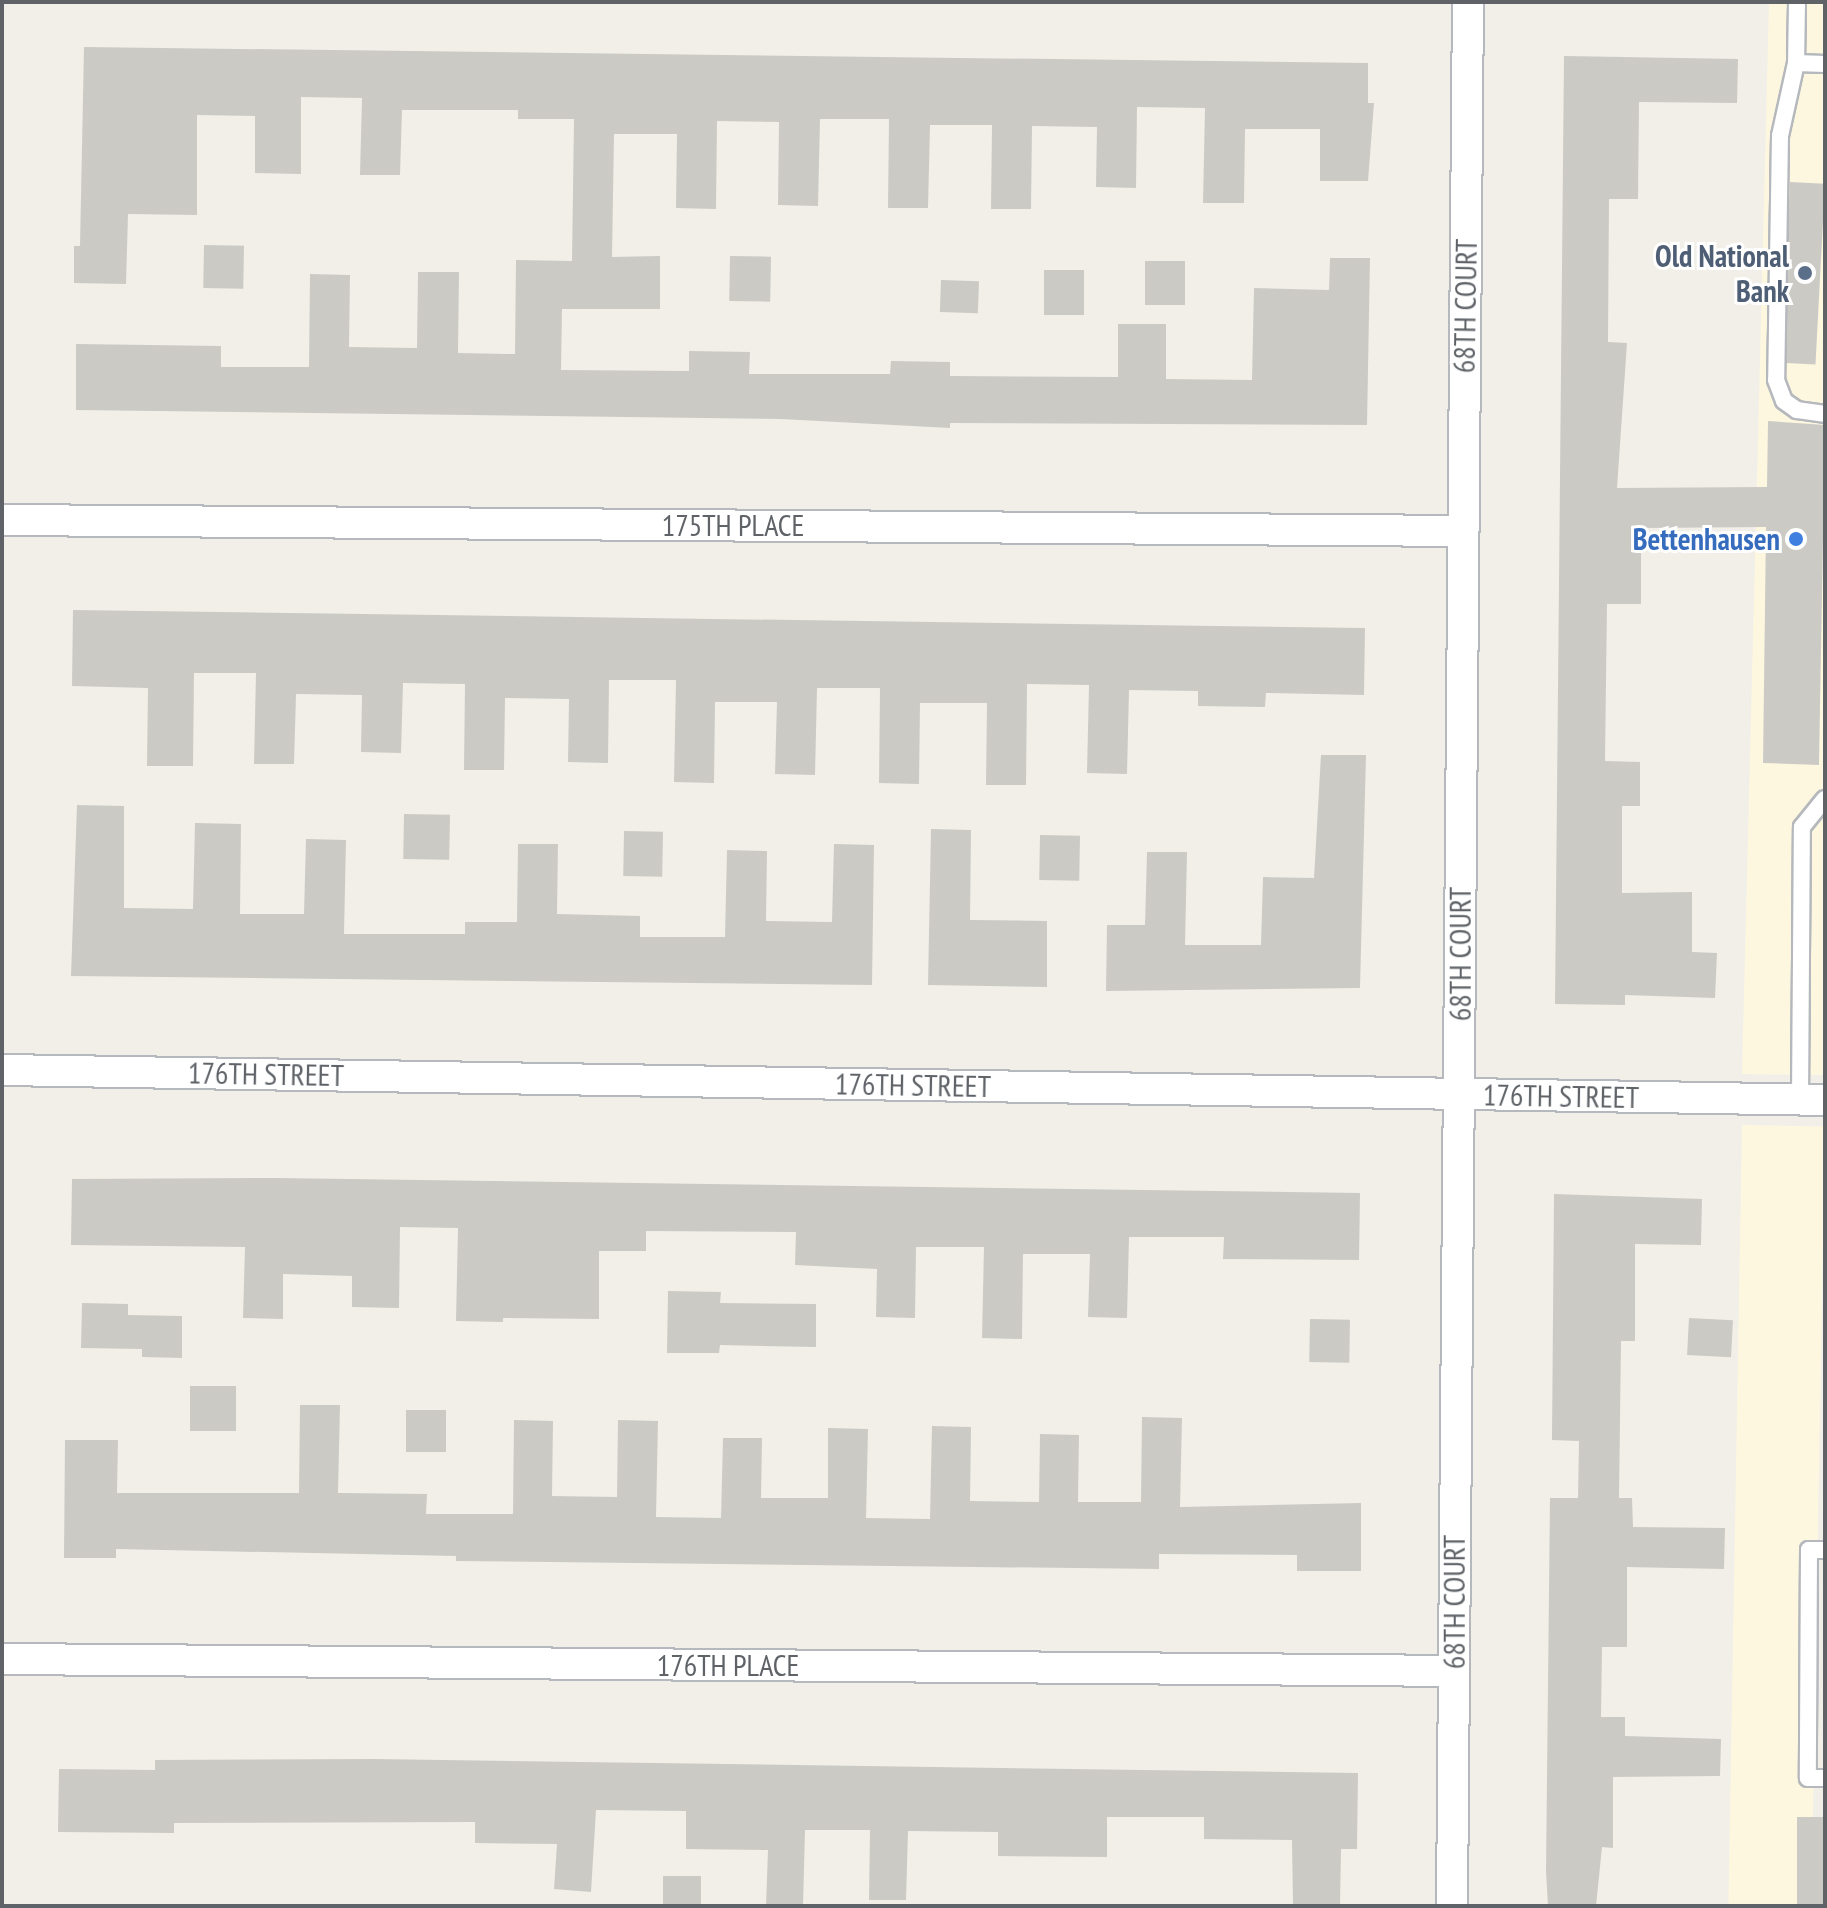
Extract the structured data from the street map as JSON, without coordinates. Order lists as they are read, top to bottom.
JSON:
{
  "streets": {
    "street": [
      "68TH COURT",
      "175TH PLACE",
      "176TH STREET",
      "176TH PLACE"
    ]
  },
  "crossings": [
    ["68TH COURT", "175TH PLACE"],
    ["68TH COURT", "176TH STREET"],
    ["68TH COURT", "176TH PLACE"]
  ],
  "places": ["Old National Bank", "Bettenhausen"]
}
